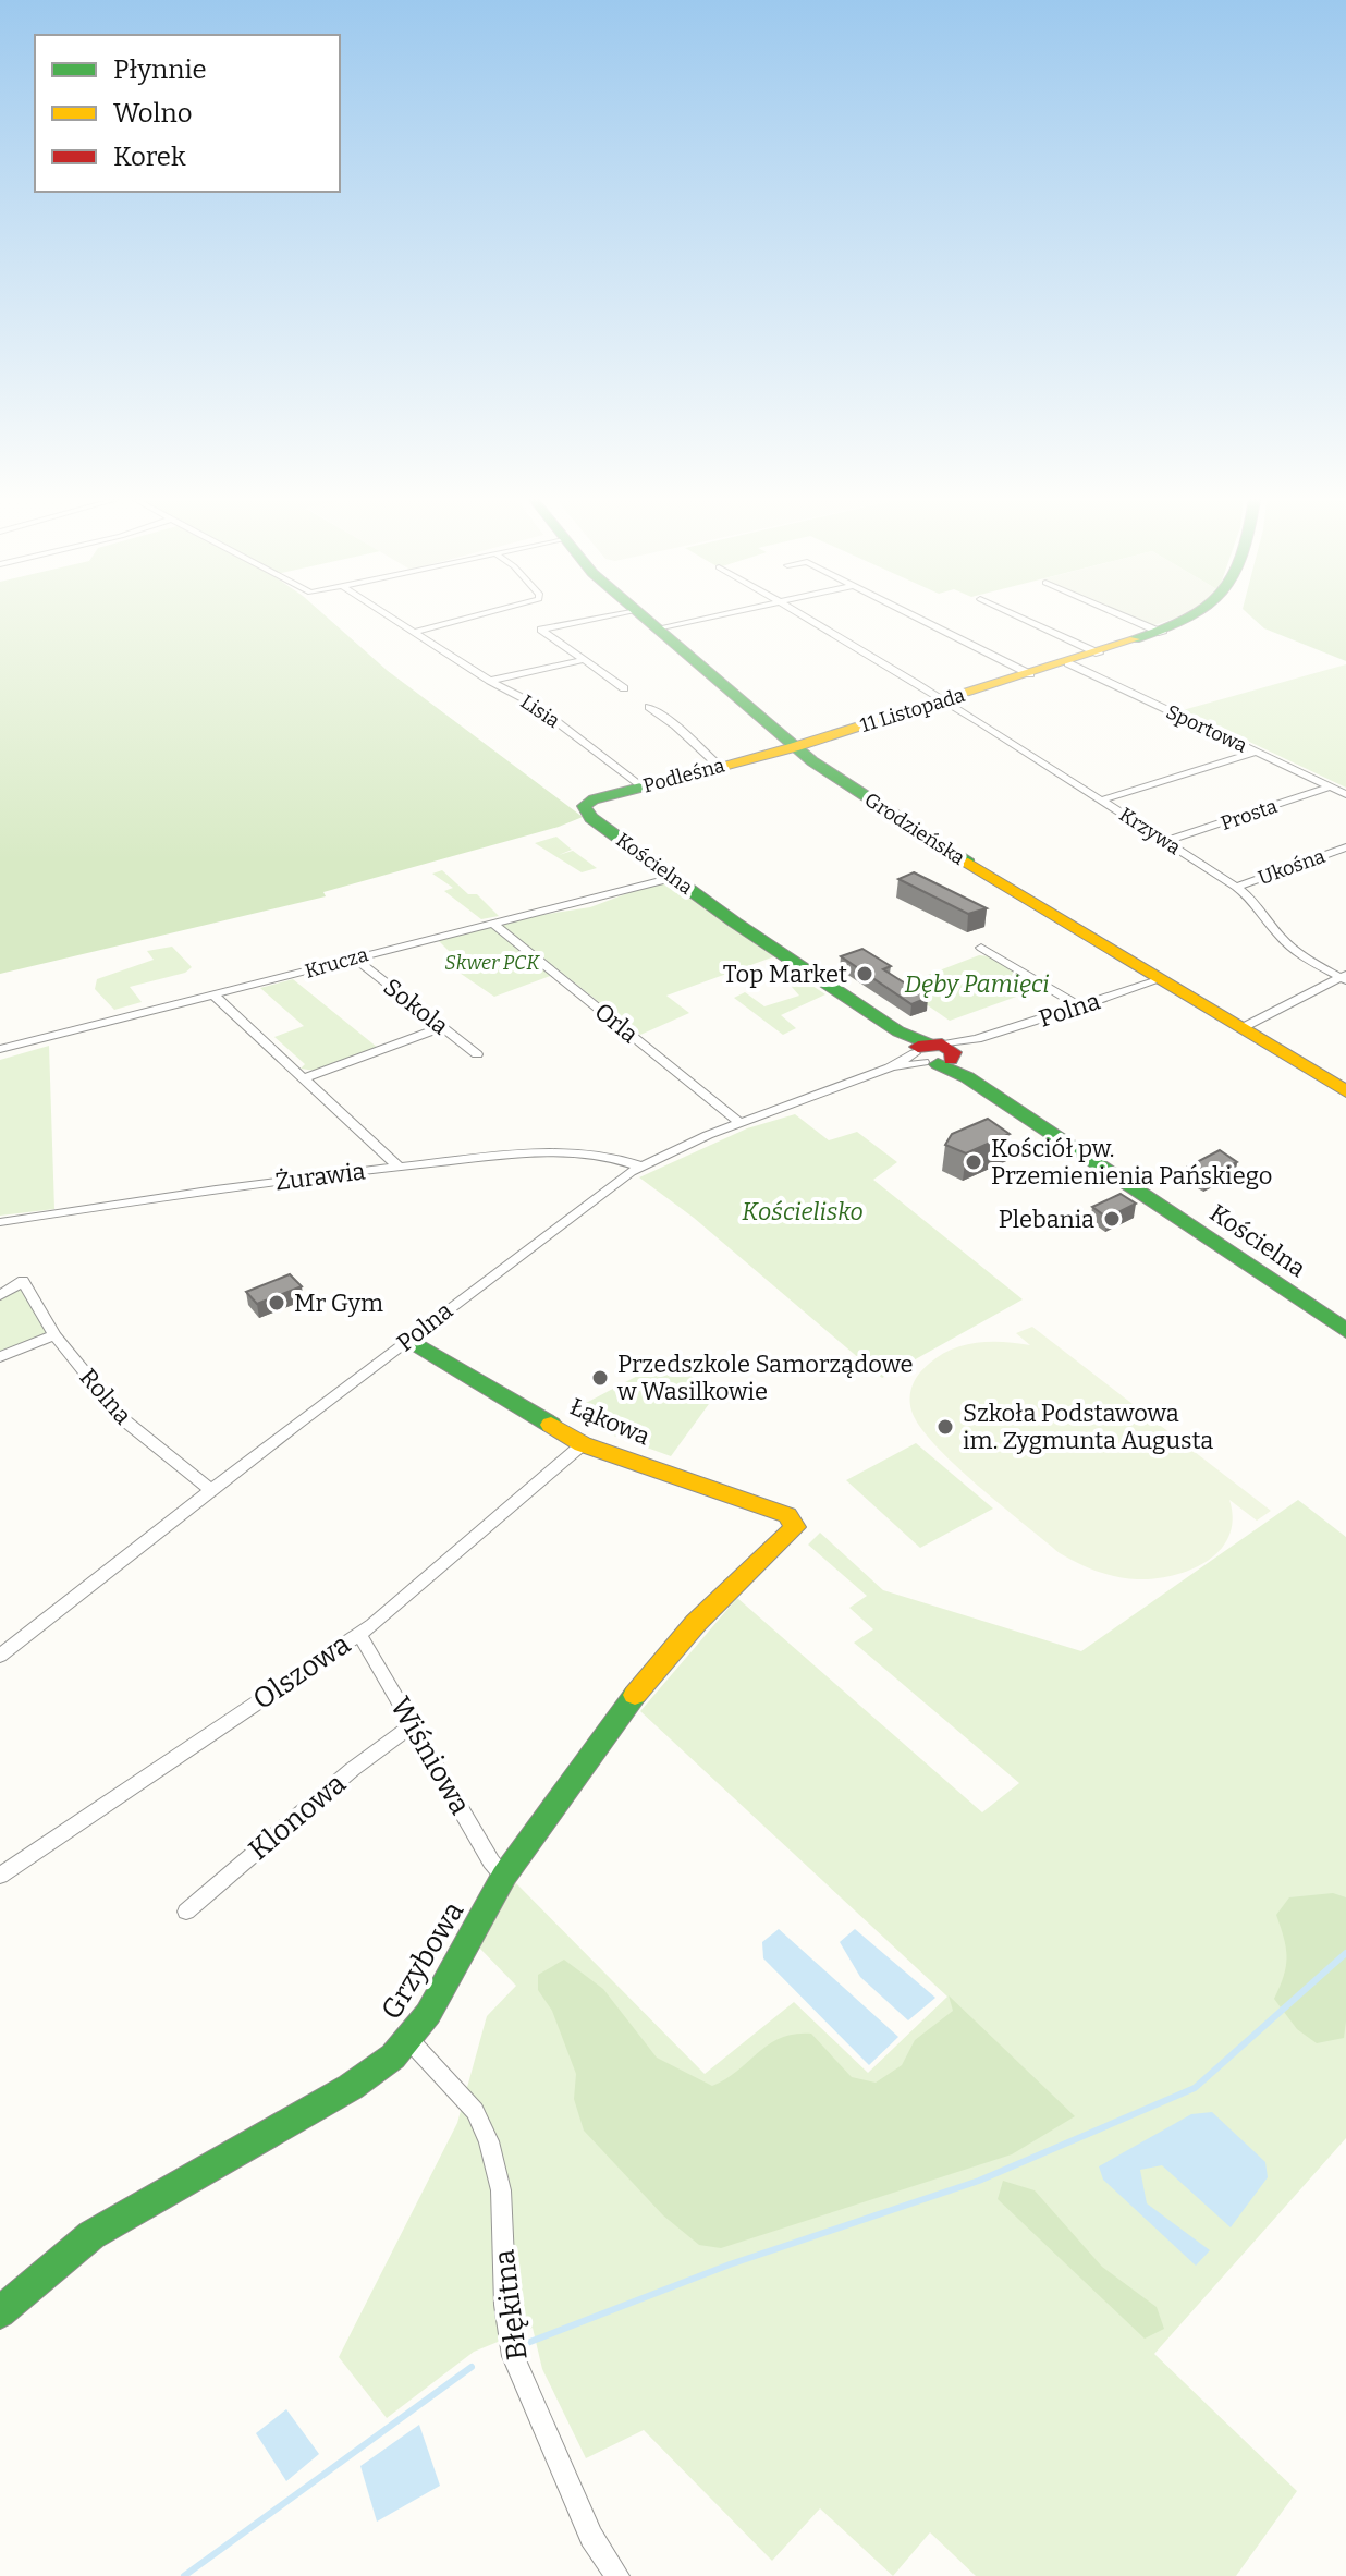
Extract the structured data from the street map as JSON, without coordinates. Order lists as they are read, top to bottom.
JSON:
{
  "streets": {
    "street": [
      "11 Listopada",
      "Lisia",
      "Sportowa",
      "Podleśna",
      "Prosta",
      "Grodzieńska",
      "Krzywa",
      "Kościelna",
      "Ukośna",
      "Krucza",
      "Sokola",
      "Polna",
      "Orla",
      "Żurawia",
      "Rolna",
      "Łąkowa",
      "Olszowa",
      "Wiśniowa",
      "Klonowa",
      "Grzybowa",
      "Błękitna"
    ]
  },
  "crossings": [
    ["11 Listopada", "Sportowa"],
    ["11 Listopada", "Podleśna"],
    ["11 Listopada", "Grodzieńska"],
    ["11 Listopada", "Krzywa"],
    ["Lisia", "Podleśna"],
    ["Sportowa", "Prosta"],
    ["Podleśna", "Grodzieńska"],
    ["Podleśna", "Kościelna"],
    ["Prosta", "Krzywa"],
    ["Grodzieńska", "Polna"],
    ["Krzywa", "Ukośna"],
    ["Kościelna", "Krucza"],
    ["Kościelna", "Polna"],
    ["Krucza", "Sokola"],
    ["Krucza", "Orla"],
    ["Polna", "Orla"],
    ["Polna", "Żurawia"],
    ["Polna", "Rolna"],
    ["Polna", "Łąkowa"],
    ["Łąkowa", "Olszowa"],
    ["Łąkowa", "Grzybowa"],
    ["Olszowa", "Wiśniowa"],
    ["Wiśniowa", "Klonowa"],
    ["Wiśniowa", "Grzybowa"],
    ["Grzybowa", "Błękitna"]
  ],
  "parks": ["Skwer PCK", "Dęby Pamięci", "Kościelisko"],
  "places": [
    "Top Market",
    "Kościół pw. Przemienienia Pańskiego",
    "Plebania",
    "Mr Gym",
    "Przedszkole Samorządowe w Wasilkowie",
    "Szkoła Podstawowa im. Zygmunta Augusta"
  ],
  "legend": ["Płynnie", "Wolno", "Korek"]
}
